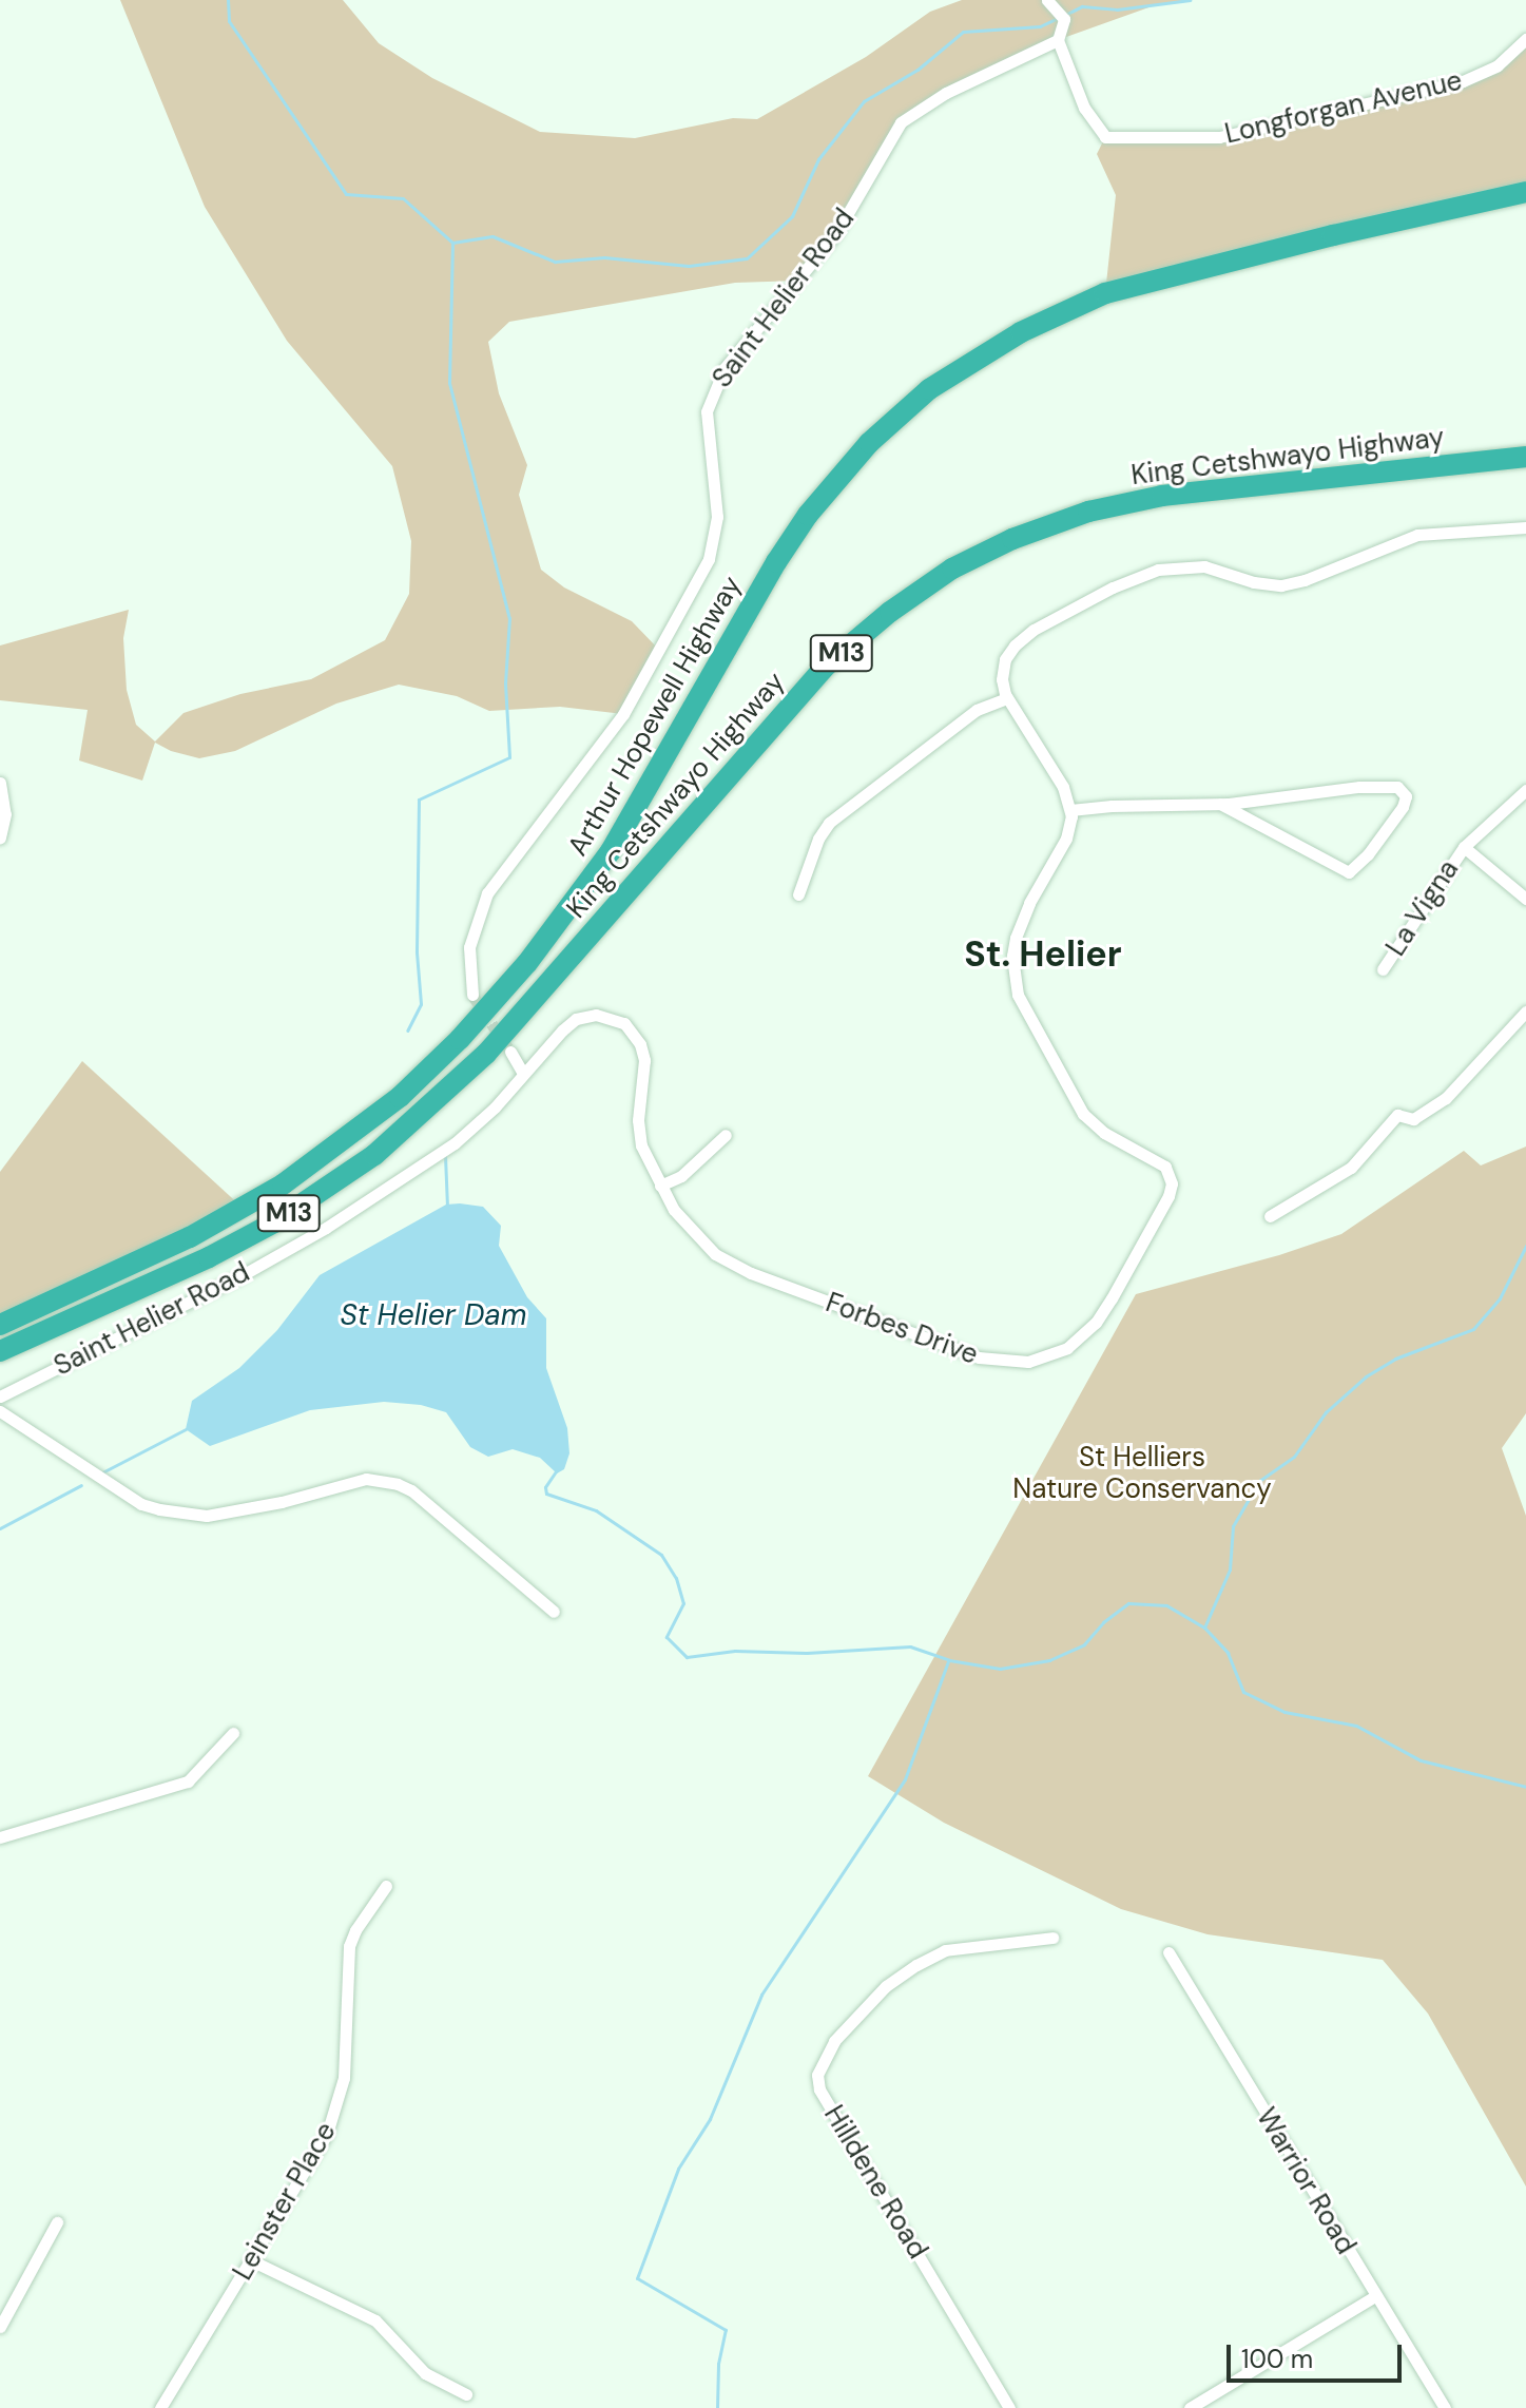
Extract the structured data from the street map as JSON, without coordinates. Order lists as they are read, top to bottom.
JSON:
{
  "streets": {
    "highway": ["King Cetshwayo Highway", "M13", "Arthur Hopewell Highway"],
    "street": [
      "Longforgan Avenue",
      "Saint Helier Road",
      "La Vigna",
      "Forbes Drive",
      "Warrior Road",
      "Hilldene Road",
      "Leinster Place"
    ]
  },
  "crossings": [
    ["Longforgan Avenue", "Saint Helier Road"],
    ["Saint Helier Road", "Forbes Drive"],
    ["King Cetshwayo Highway", "Arthur Hopewell Highway"],
    ["M13", "Arthur Hopewell Highway"]
  ],
  "districts": ["St. Helier"],
  "water": ["St Helier Dam"],
  "parks": ["St Helliers Nature Conservancy"],
  "scale_bar": "100 m"
}
